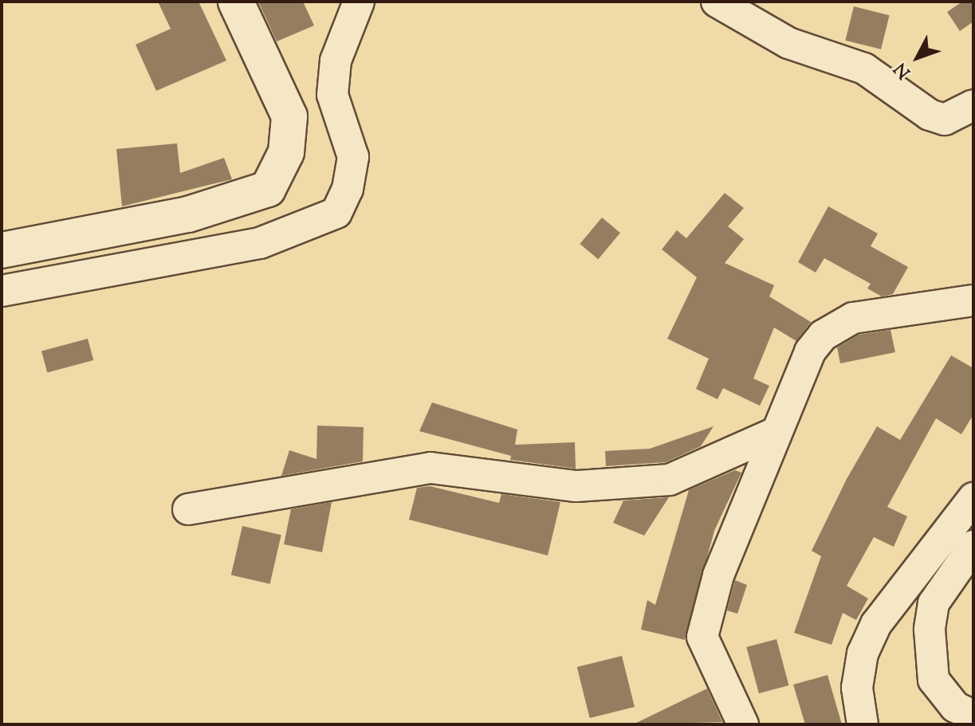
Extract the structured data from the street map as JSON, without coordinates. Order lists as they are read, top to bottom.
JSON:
{
  "north": "bottom left"
}
